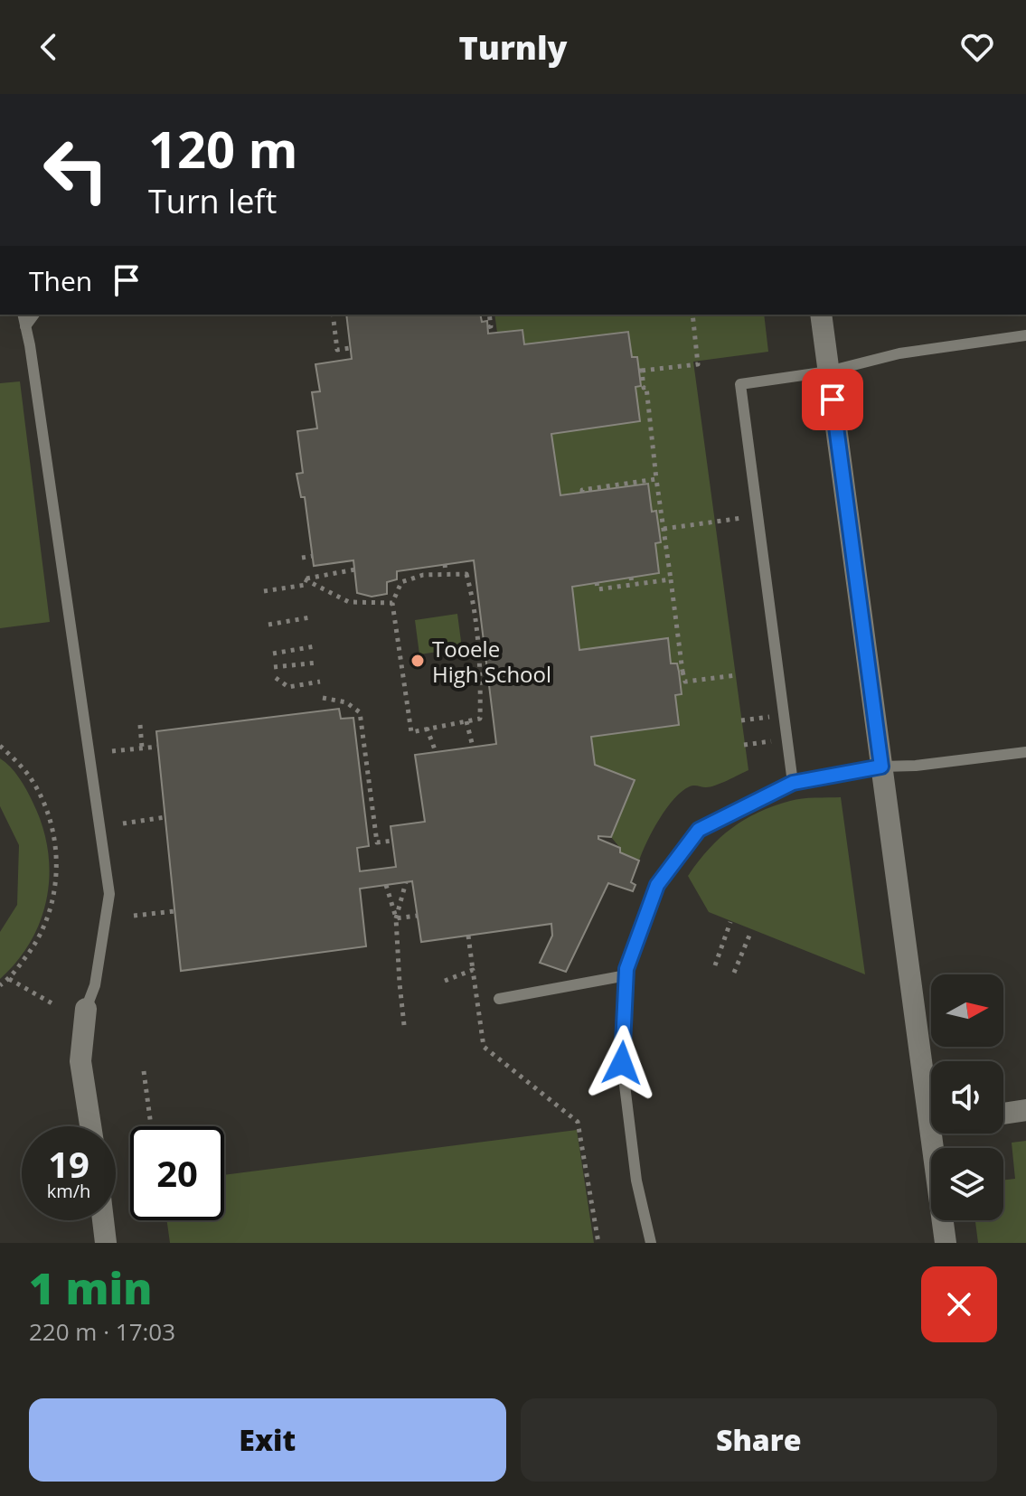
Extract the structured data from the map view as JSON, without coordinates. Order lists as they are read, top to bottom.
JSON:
{
  "places": ["Tooele High School"],
  "north": "right",
  "page": {
    "header": "Turnly",
    "turn": ["120 m", "Turn left"],
    "then": "Then",
    "speed": "19 km/h",
    "limit": "20",
    "heading": ["1 min", "220 m · 17:03"],
    "buttons": ["Exit", "Share"]
  }
}
